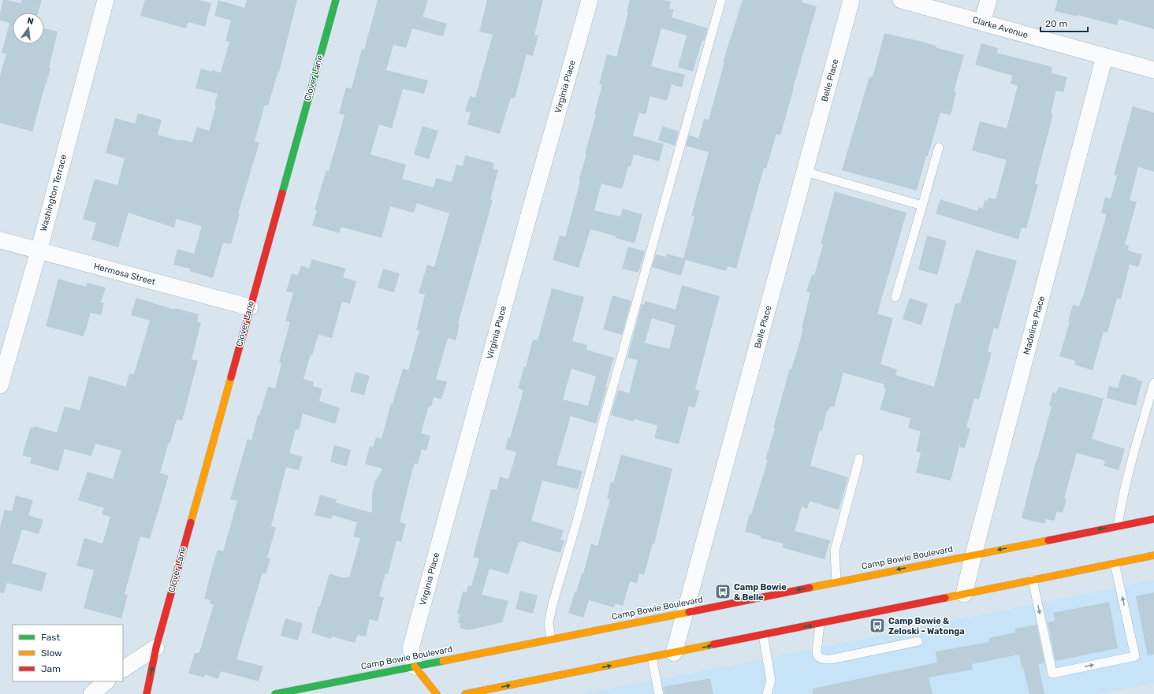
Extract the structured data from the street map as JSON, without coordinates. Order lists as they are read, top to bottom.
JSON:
{
  "streets": {
    "main road": ["Clover Lane", "Camp Bowie Boulevard"],
    "street": [
      "Clarke Avenue",
      "Belle Place",
      "Virginia Place",
      "Washington Terrace",
      "Hermosa Street",
      "Madeline Place"
    ]
  },
  "crossings": [
    ["Clarke Avenue", "Madeline Place"],
    ["Clover Lane", "Hermosa Street"],
    ["Belle Place", "Camp Bowie Boulevard"],
    ["Virginia Place", "Camp Bowie Boulevard"],
    ["Washington Terrace", "Hermosa Street"],
    ["Madeline Place", "Camp Bowie Boulevard"]
  ],
  "places": {
    "bus stop": ["Camp Bowie & Belle", "Camp Bowie & Zeloski - Watonga"]
  },
  "legend": ["Fast", "Slow", "Jam"],
  "scale_bar": "20 m",
  "north": "top"
}
